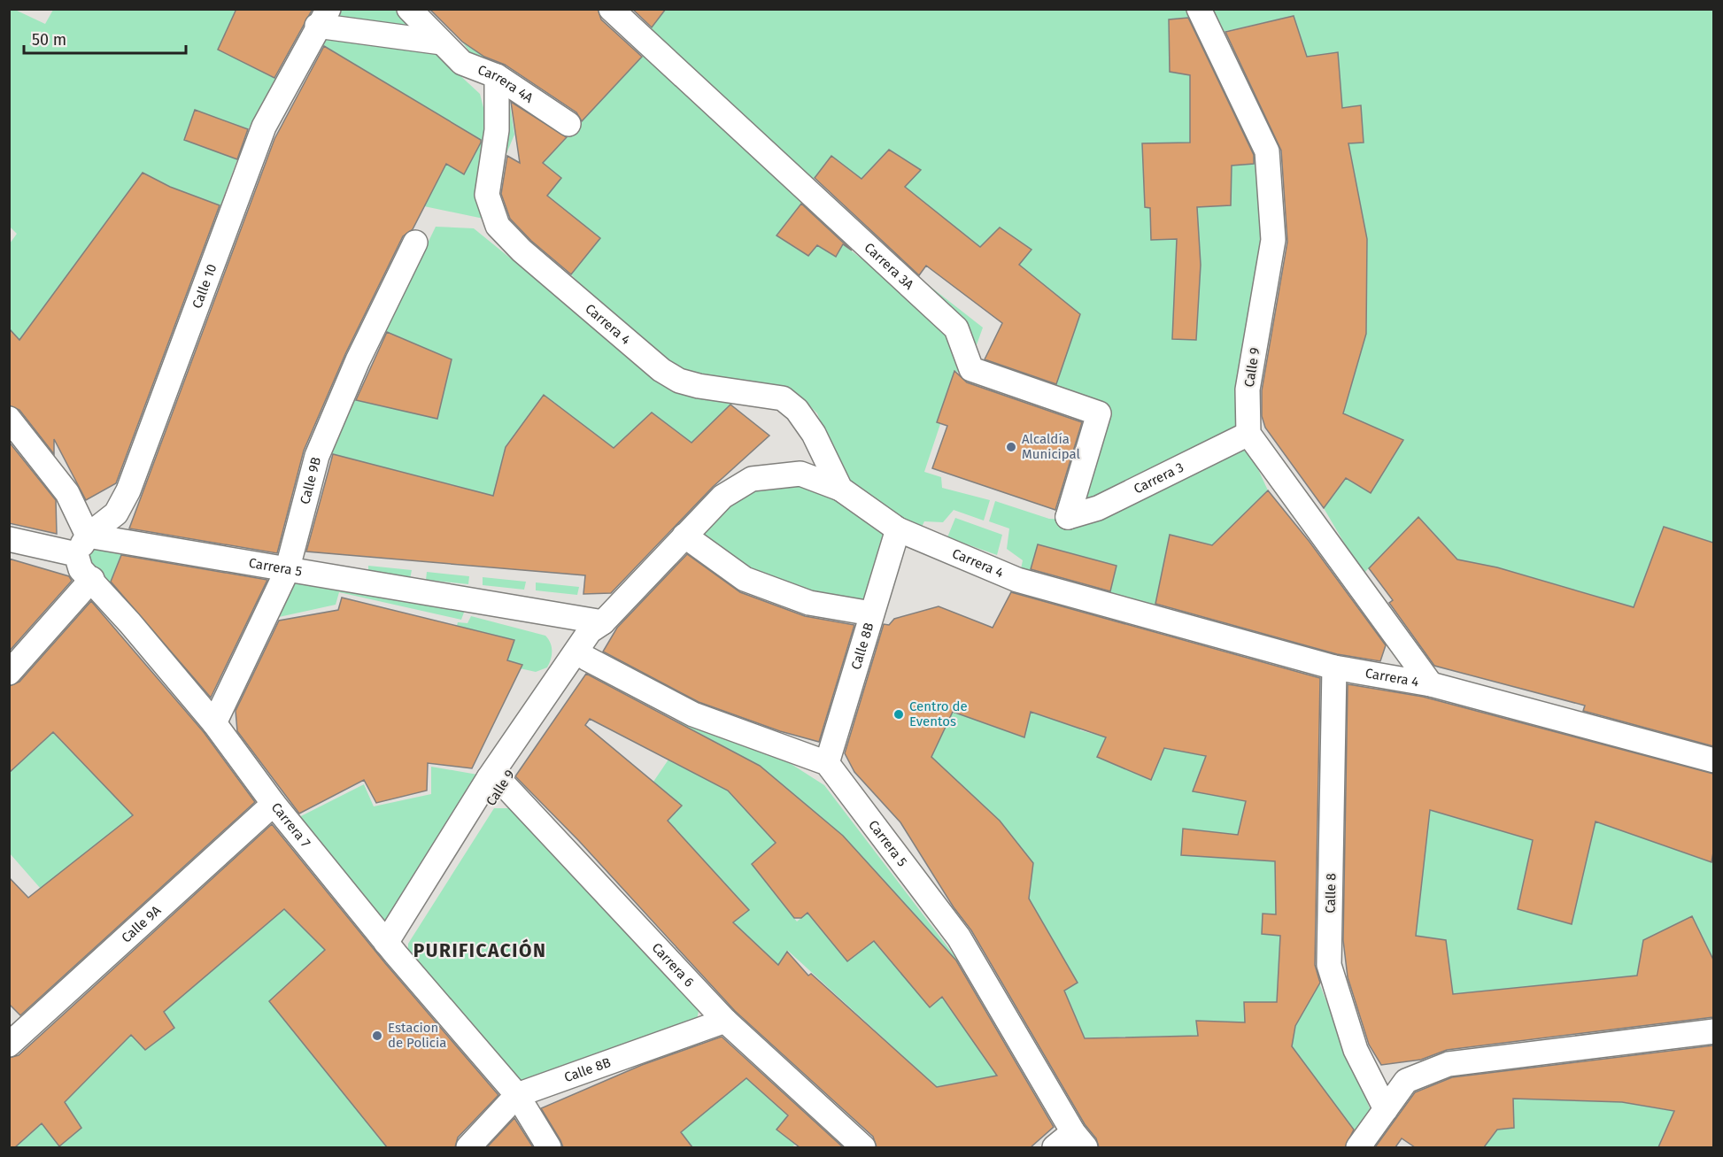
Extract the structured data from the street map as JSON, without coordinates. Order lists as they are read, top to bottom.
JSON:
{
  "streets": {
    "street": [
      "Carrera 4A",
      "Carrera 3A",
      "Calle 10",
      "Carrera 4",
      "Calle 9",
      "Carrera 3",
      "Calle 9B",
      "Carrera 5",
      "Calle 8B",
      "Carrera 7",
      "Calle 8",
      "Calle 9A",
      "Carrera 6"
    ]
  },
  "crossings": [
    ["Carrera 4A", "Carrera 4"],
    ["Carrera 3A", "Carrera 3"],
    ["Calle 10", "Carrera 5"],
    ["Calle 10", "Carrera 7"],
    ["Carrera 4", "Calle 9"],
    ["Carrera 4", "Calle 8B"],
    ["Carrera 4", "Calle 8"],
    ["Calle 9", "Carrera 3"],
    ["Calle 9", "Carrera 5"],
    ["Calle 9", "Carrera 7"],
    ["Calle 9", "Carrera 6"],
    ["Calle 9B", "Carrera 5"],
    ["Calle 9B", "Carrera 7"],
    ["Carrera 5", "Calle 8B"],
    ["Carrera 5", "Carrera 7"],
    ["Calle 8B", "Carrera 7"],
    ["Calle 8B", "Carrera 6"],
    ["Carrera 7", "Calle 9A"]
  ],
  "districts": ["PURIFICACIÓN"],
  "places": ["Alcaldía Municipal", "Centro de Eventos", "Estacion de Policia"],
  "scale_bar": "50 m"
}
